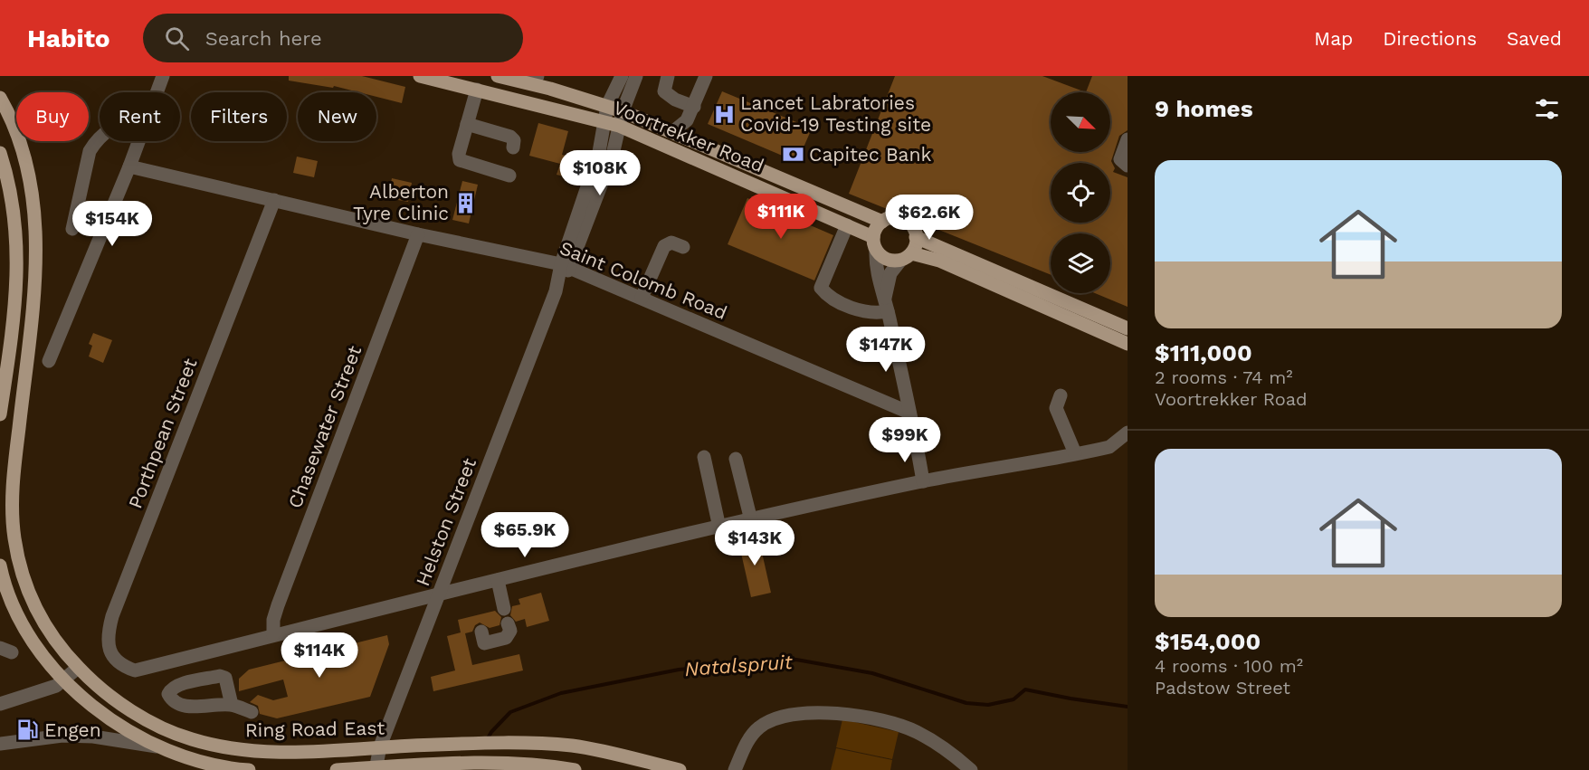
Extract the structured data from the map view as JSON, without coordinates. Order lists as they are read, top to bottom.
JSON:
{
  "streets": {
    "main road": ["Voortrekker Road", "Ring Road East"],
    "street": [
      "Saint Colomb Road",
      "Chasewater Street",
      "Porthpean Street",
      "Helston Street"
    ]
  },
  "crossings": [
    ["Voortrekker Road", "Helston Street"],
    ["Saint Colomb Road", "Chasewater Street"],
    ["Saint Colomb Road", "Porthpean Street"],
    ["Saint Colomb Road", "Helston Street"],
    ["Helston Street", "Ring Road East"]
  ],
  "water": ["Natalspruit"],
  "places": {
    "hospital": ["Lancet Labratories Covid-19 Testing site"],
    "bank": ["Capitec Bank"],
    "building": ["Alberton Tyre Clinic"],
    "fuel station": ["Engen"]
  },
  "north": "bottom right",
  "page": {
    "header": "Habito",
    "search": "Search here",
    "nav": ["Map", "Directions", "Saved"],
    "heading": "9 homes",
    "chip": [
      "Buy",
      "Rent",
      "Filters",
      "New"
    ],
    "list": [
      {
        "name": "$111,000",
        "note": "2 rooms · 74 m² · Voortrekker Road"
      },
      {
        "name": "$154,000",
        "note": "4 rooms · 100 m² · Padstow Street"
      }
    ],
    "price": [
      "$108K",
      "$111K",
      "$62.6K",
      "$154K",
      "$147K",
      "$99K",
      "$65.9K",
      "$143K",
      "$114K"
    ]
  }
}
